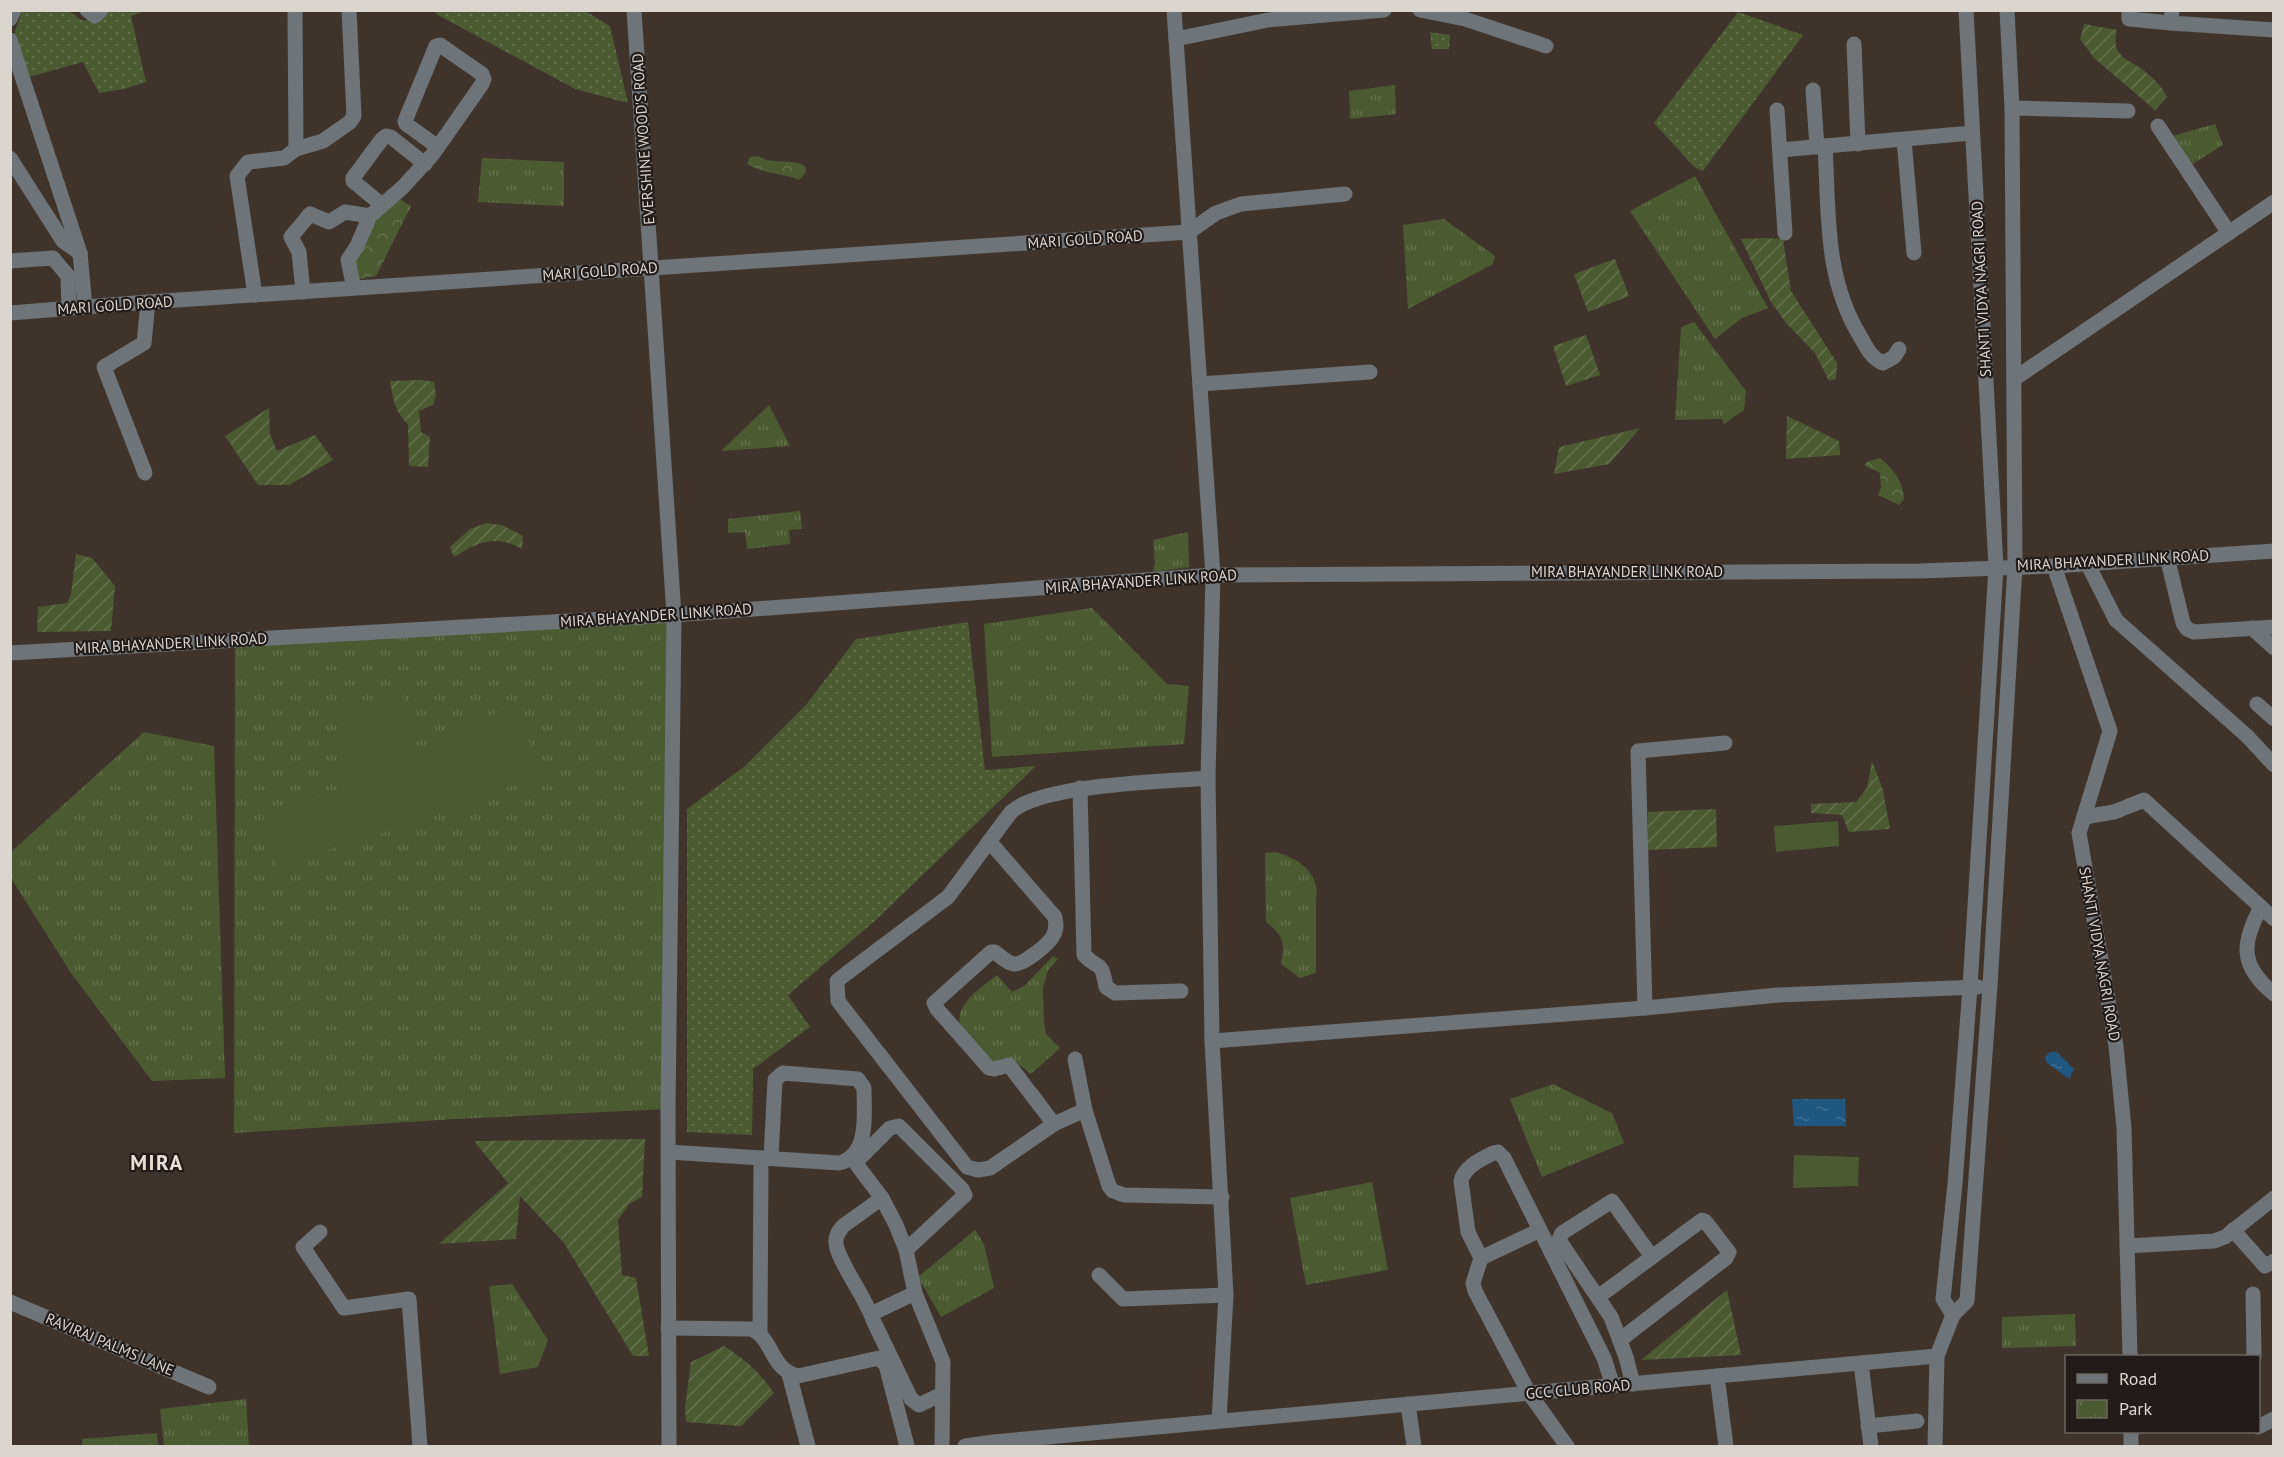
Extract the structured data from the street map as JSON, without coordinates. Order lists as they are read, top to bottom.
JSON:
{
  "streets": {
    "street": [
      "EVERSHINE WOOD'S ROAD",
      "MARI GOLD ROAD",
      "SHANTI VIDYA NAGRI ROAD",
      "MIRA BHAYANDER LINK ROAD",
      "RAVIRAJ PALMS LANE",
      "GCC CLUB ROAD"
    ]
  },
  "crossings": [
    ["EVERSHINE WOOD'S ROAD", "MARI GOLD ROAD"],
    ["EVERSHINE WOOD'S ROAD", "MIRA BHAYANDER LINK ROAD"],
    ["SHANTI VIDYA NAGRI ROAD", "MIRA BHAYANDER LINK ROAD"]
  ],
  "districts": ["MIRA"],
  "legend": ["Road", "Park"]
}
